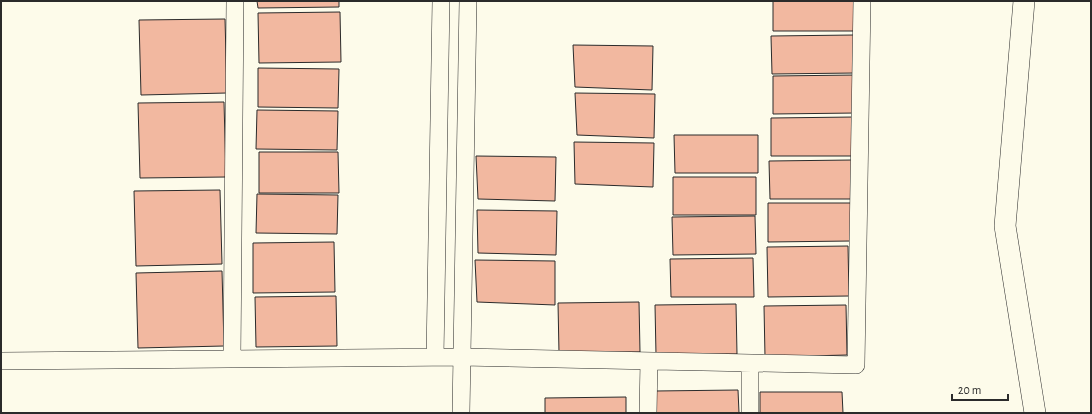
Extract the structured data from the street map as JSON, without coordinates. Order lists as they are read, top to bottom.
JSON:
{
  "scale_bar": "20 m"
}
